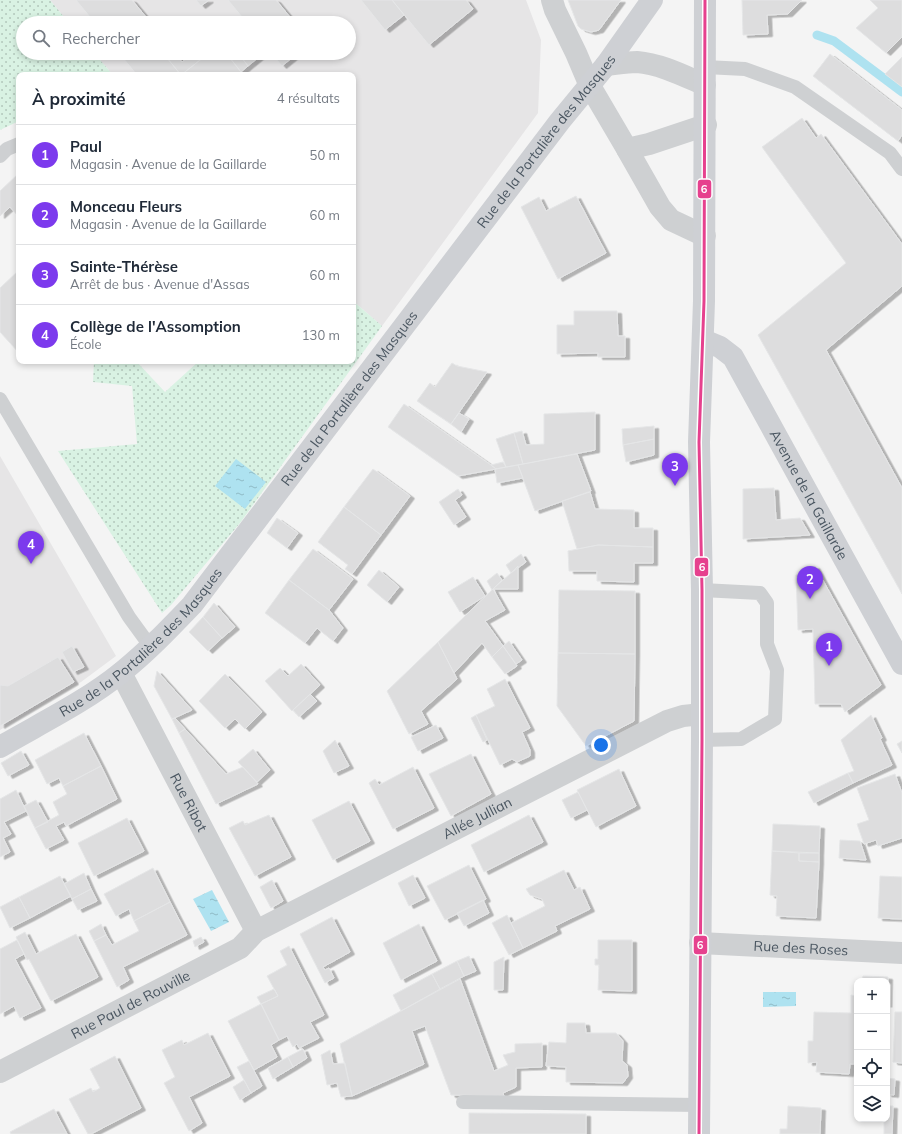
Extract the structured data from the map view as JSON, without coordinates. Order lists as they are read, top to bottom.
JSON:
{
  "streets": {
    "street": [
      "Rue de la Portalière des Masques",
      "Avenue de la Gaillarde",
      "Rue Ribot",
      "Allée Jullian",
      "Rue des Roses",
      "Rue Paul de Rouville"
    ]
  },
  "crossings": [
    ["Rue de la Portalière des Masques", "Rue Ribot"],
    ["Rue Ribot", "Allée Jullian"],
    ["Rue Ribot", "Rue Paul de Rouville"],
    ["Allée Jullian", "Rue Paul de Rouville"]
  ],
  "lines": ["transit line 6"],
  "page": {
    "search": "Rechercher",
    "heading": ["À proximité", "4 résultats"],
    "list": [
      {
        "mark": "1",
        "name": "Paul",
        "note": "Magasin · Avenue de la Gaillarde",
        "value": "50 m"
      },
      {
        "mark": "2",
        "name": "Monceau Fleurs",
        "note": "Magasin · Avenue de la Gaillarde",
        "value": "60 m"
      },
      {
        "mark": "3",
        "name": "Sainte-Thérèse",
        "note": "Arrêt de bus · Avenue d'Assas",
        "value": "60 m"
      },
      {
        "mark": "4",
        "name": "Collège de l'Assomption",
        "note": "École",
        "value": "130 m"
      }
    ],
    "pins": [
      "3",
      "4",
      "2",
      "1"
    ],
    "map_buttons": ["+", "−"]
  }
}
